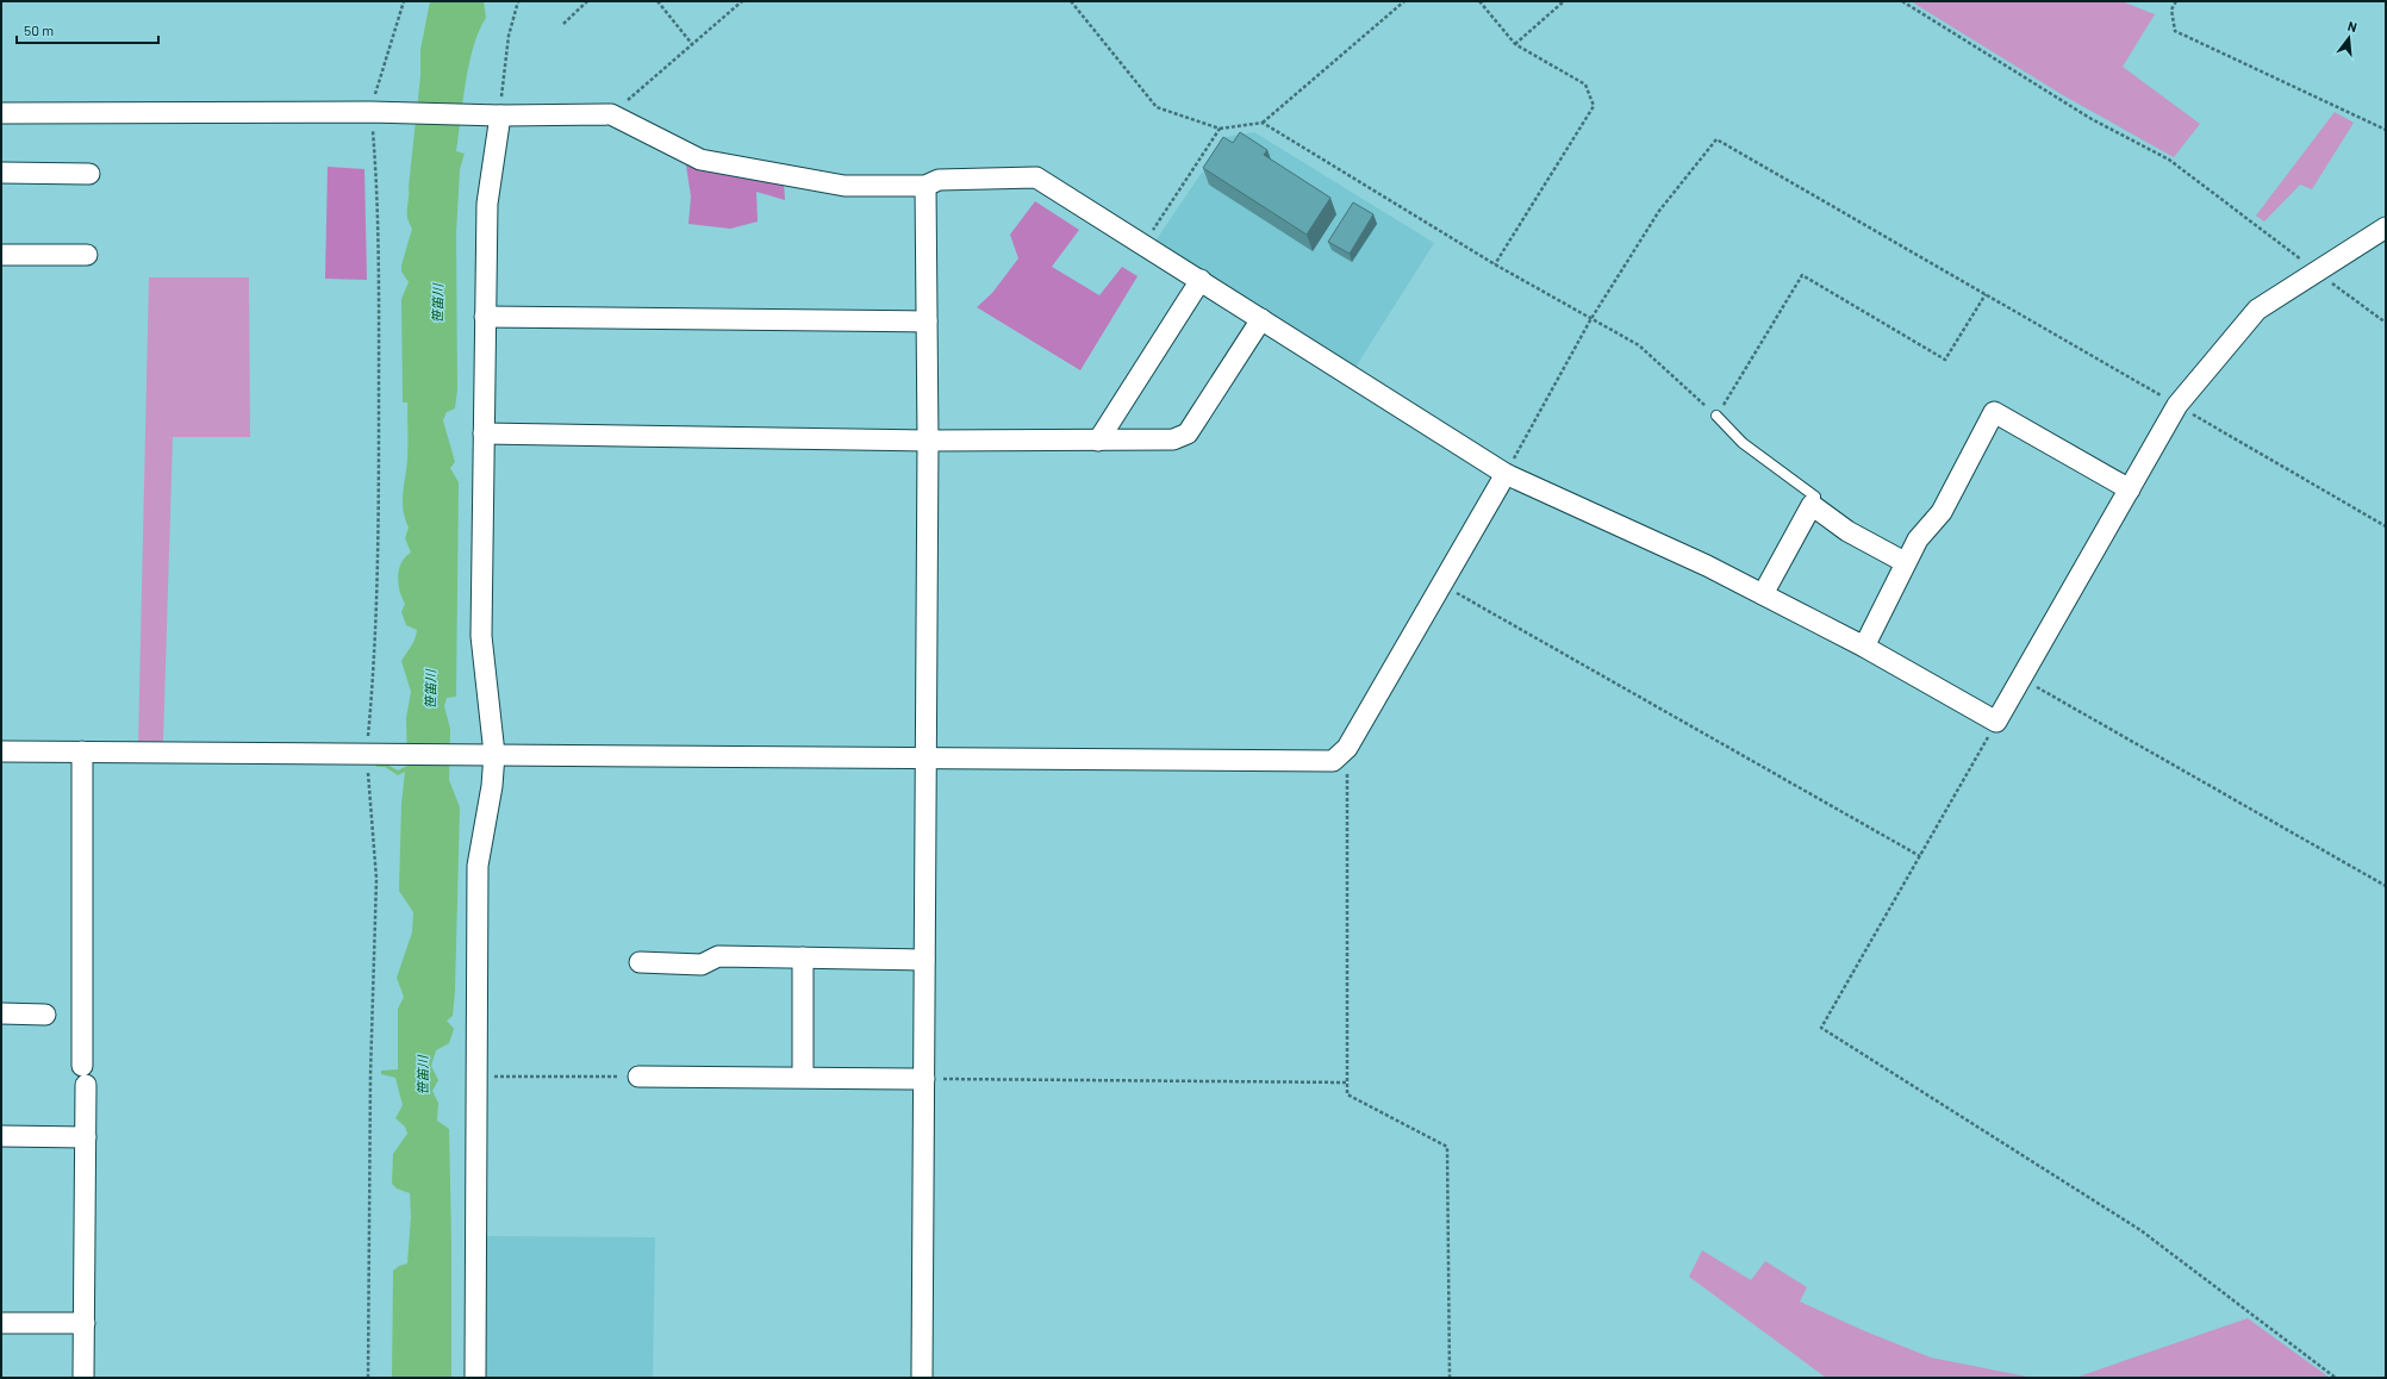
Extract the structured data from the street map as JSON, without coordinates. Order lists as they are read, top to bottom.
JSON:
{
  "water": ["笹笛川"],
  "scale_bar": "50 m",
  "north": "top"
}
